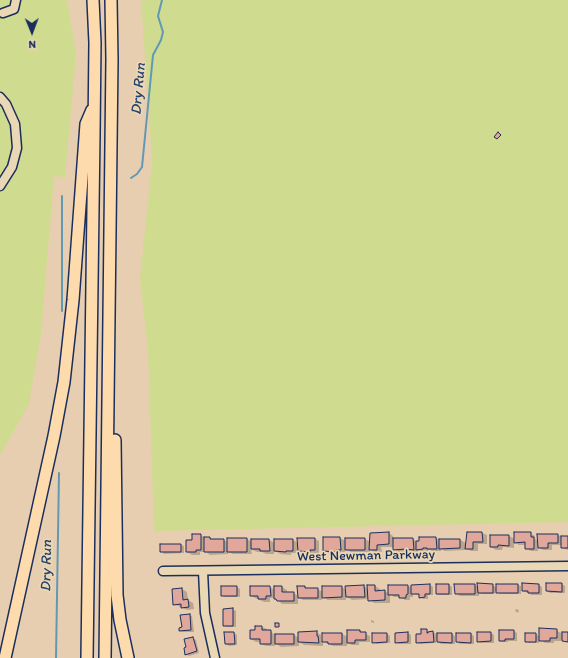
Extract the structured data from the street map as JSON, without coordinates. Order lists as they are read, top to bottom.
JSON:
{
  "streets": {
    "street": ["West Newman Parkway"]
  },
  "water": ["Dry Run"],
  "north": "bottom"
}
